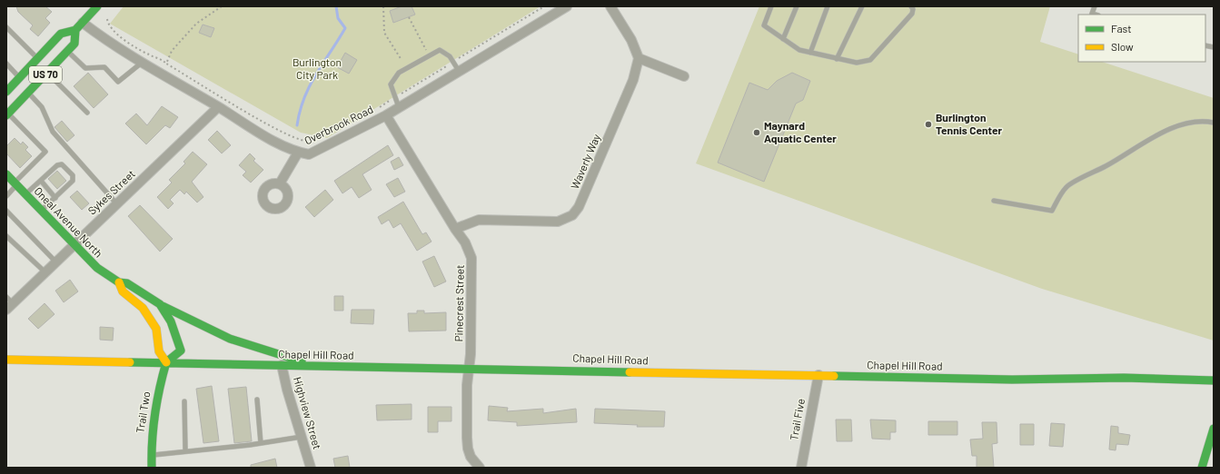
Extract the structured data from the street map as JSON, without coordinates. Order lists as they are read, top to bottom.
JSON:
{
  "streets": {
    "main road": [
      "US 70",
      "Oneal Avenue North",
      "Chapel Hill Road",
      "Trail Two"
    ],
    "street": [
      "Overbrook Road",
      "Waverly Way",
      "Sykes Street",
      "Pinecrest Street",
      "Highview Street",
      "Trail Five"
    ]
  },
  "crossings": [
    ["US 70", "Overbrook Road"],
    ["Overbrook Road", "Sykes Street"],
    ["Overbrook Road", "Pinecrest Street"],
    ["Waverly Way", "Pinecrest Street"],
    ["Sykes Street", "Oneal Avenue North"],
    ["Oneal Avenue North", "Chapel Hill Road"],
    ["Oneal Avenue North", "Trail Two"],
    ["Pinecrest Street", "Chapel Hill Road"],
    ["Chapel Hill Road", "Trail Two"],
    ["Chapel Hill Road", "Highview Street"],
    ["Chapel Hill Road", "Trail Five"]
  ],
  "parks": ["Burlington City Park"],
  "places": ["Burlington Tennis Center", "Maynard Aquatic Center"],
  "legend": ["Fast", "Slow"]
}
